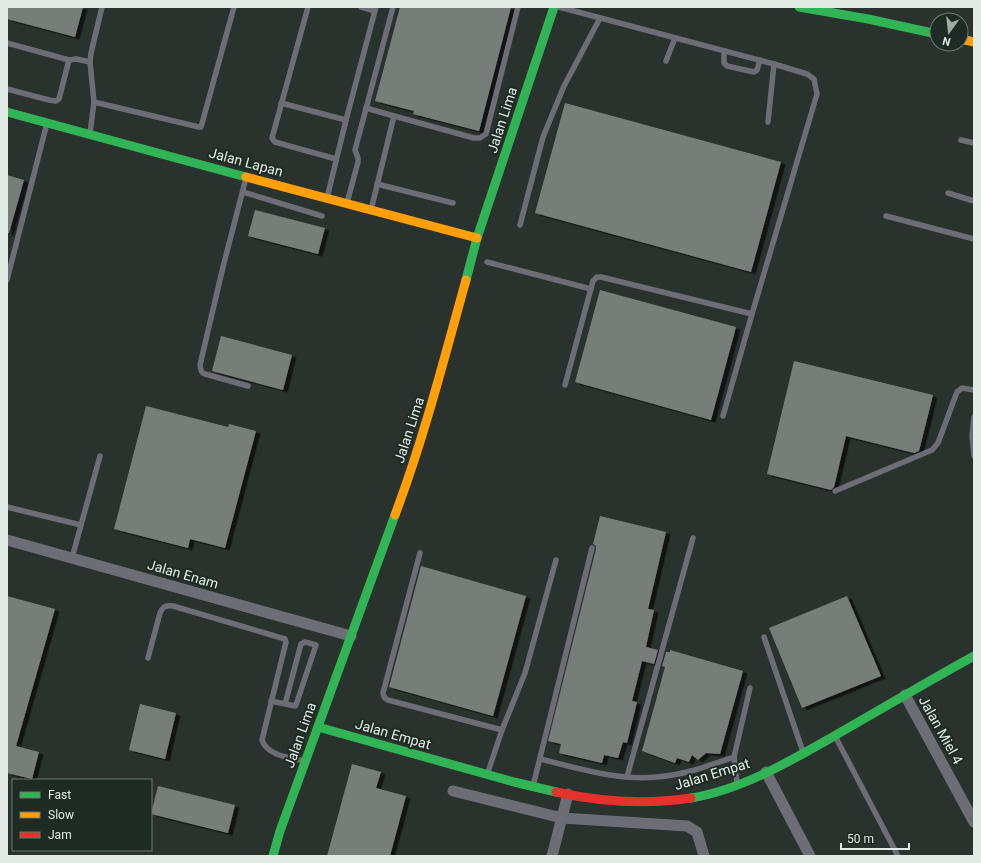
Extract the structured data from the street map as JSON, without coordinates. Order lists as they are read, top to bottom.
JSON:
{
  "streets": {
    "street": [
      "Jalan Lima",
      "Jalan Lapan",
      "Jalan Enam",
      "Jalan Miel 4",
      "Jalan Empat"
    ]
  },
  "crossings": [
    ["Jalan Lima", "Jalan Lapan"],
    ["Jalan Lima", "Jalan Enam"],
    ["Jalan Lima", "Jalan Empat"],
    ["Jalan Miel 4", "Jalan Empat"]
  ],
  "legend": ["Fast", "Slow", "Jam"],
  "scale_bar": "50 m",
  "north": "bottom"
}
